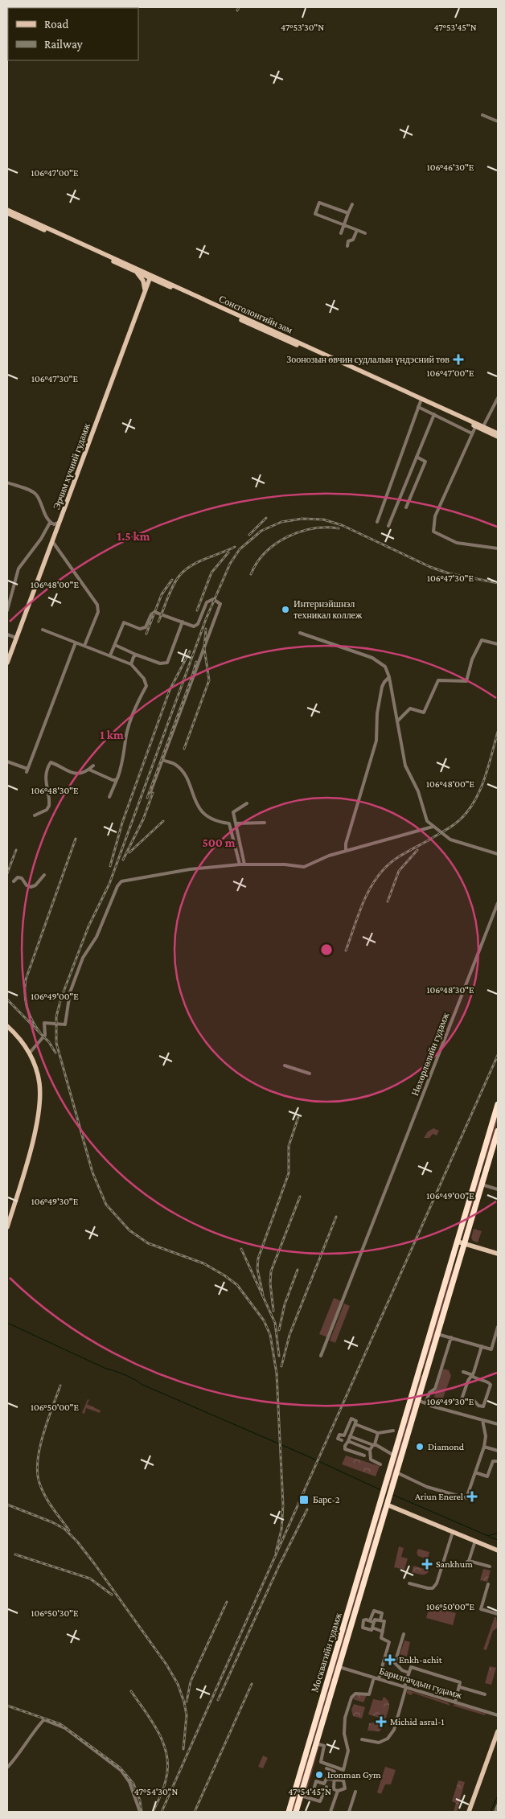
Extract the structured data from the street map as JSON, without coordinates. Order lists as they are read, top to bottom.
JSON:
{
  "streets": {
    "highway": ["Москвагийн гудамж"],
    "main road": ["Сонсголонгийн зам", "Эрчим хүчний гудамж"],
    "street": ["Нөхөрлөлийн гудамж", "Барилгачдын гудамж"]
  },
  "crossings": [
    ["Сонсголонгийн зам", "Эрчим хүчний гудамж"],
    ["Москвагийн гудамж", "Барилгачдын гудамж"]
  ],
  "places": {
    "health": [
      "Зоонозын өвчин судлалын үндэсний төв",
      "Ariun Enerel",
      "Sankhum",
      "Enkh-achit",
      "Michid asral-1"
    ],
    "other": ["Интернэйшнэл техникал коллеж", "Diamond", "Ironman Gym"],
    "transit": ["Барс-2"]
  },
  "legend": ["Road", "Railway"],
  "coordinates": [
    "47°53'30\"N",
    "47°53'45\"N",
    "106°46'30\"E",
    "106°47'00\"E",
    "106°47'30\"E",
    "106°48'00\"E",
    "106°48'30\"E",
    "106°49'00\"E",
    "106°49'30\"E",
    "106°50'00\"E",
    "106°50'30\"E",
    "47°54'30\"N",
    "47°54'45\"N"
  ],
  "rings": ["1.5 km", "1 km", "500 m"]
}
